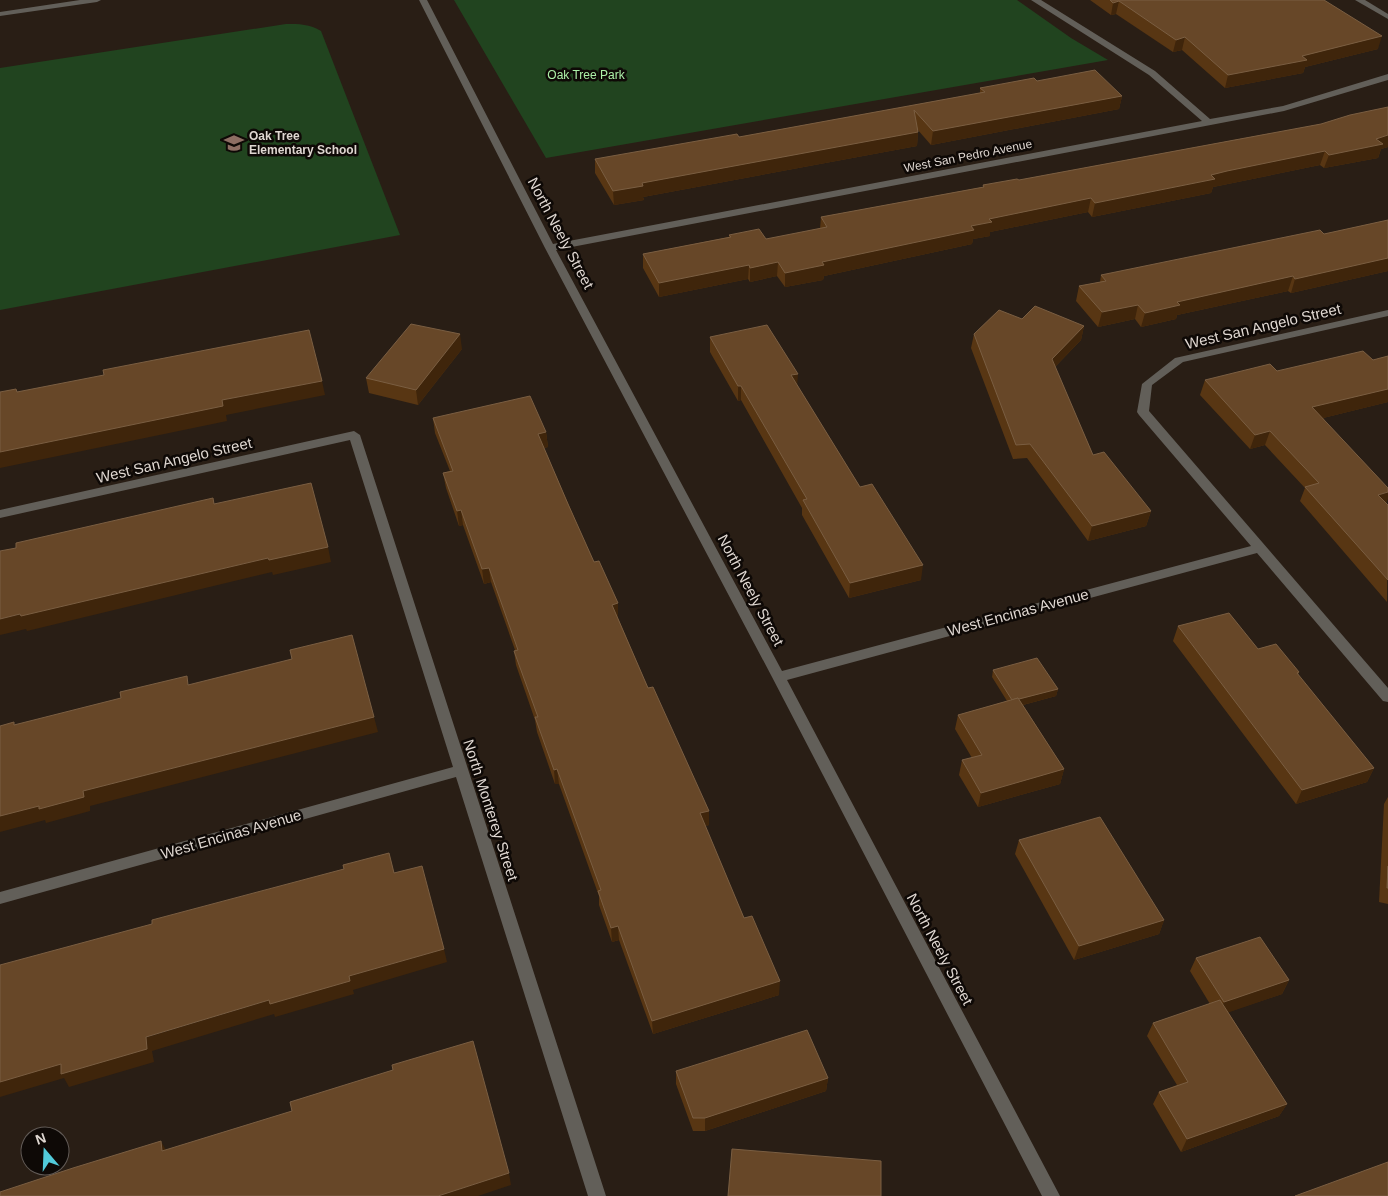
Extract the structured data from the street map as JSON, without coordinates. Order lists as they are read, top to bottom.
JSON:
{
  "streets": {
    "street": [
      "West San Pedro Avenue",
      "North Neely Street",
      "West San Angelo Street",
      "West Encinas Avenue",
      "North Monterey Street"
    ]
  },
  "crossings": [
    ["West San Pedro Avenue", "North Neely Street"],
    ["North Neely Street", "West Encinas Avenue"],
    ["West San Angelo Street", "West Encinas Avenue"],
    ["West San Angelo Street", "North Monterey Street"],
    ["West Encinas Avenue", "North Monterey Street"]
  ],
  "parks": ["Oak Tree Park"],
  "places": {
    "school or university": ["Oak Tree Elementary School"]
  },
  "north": "top"
}
